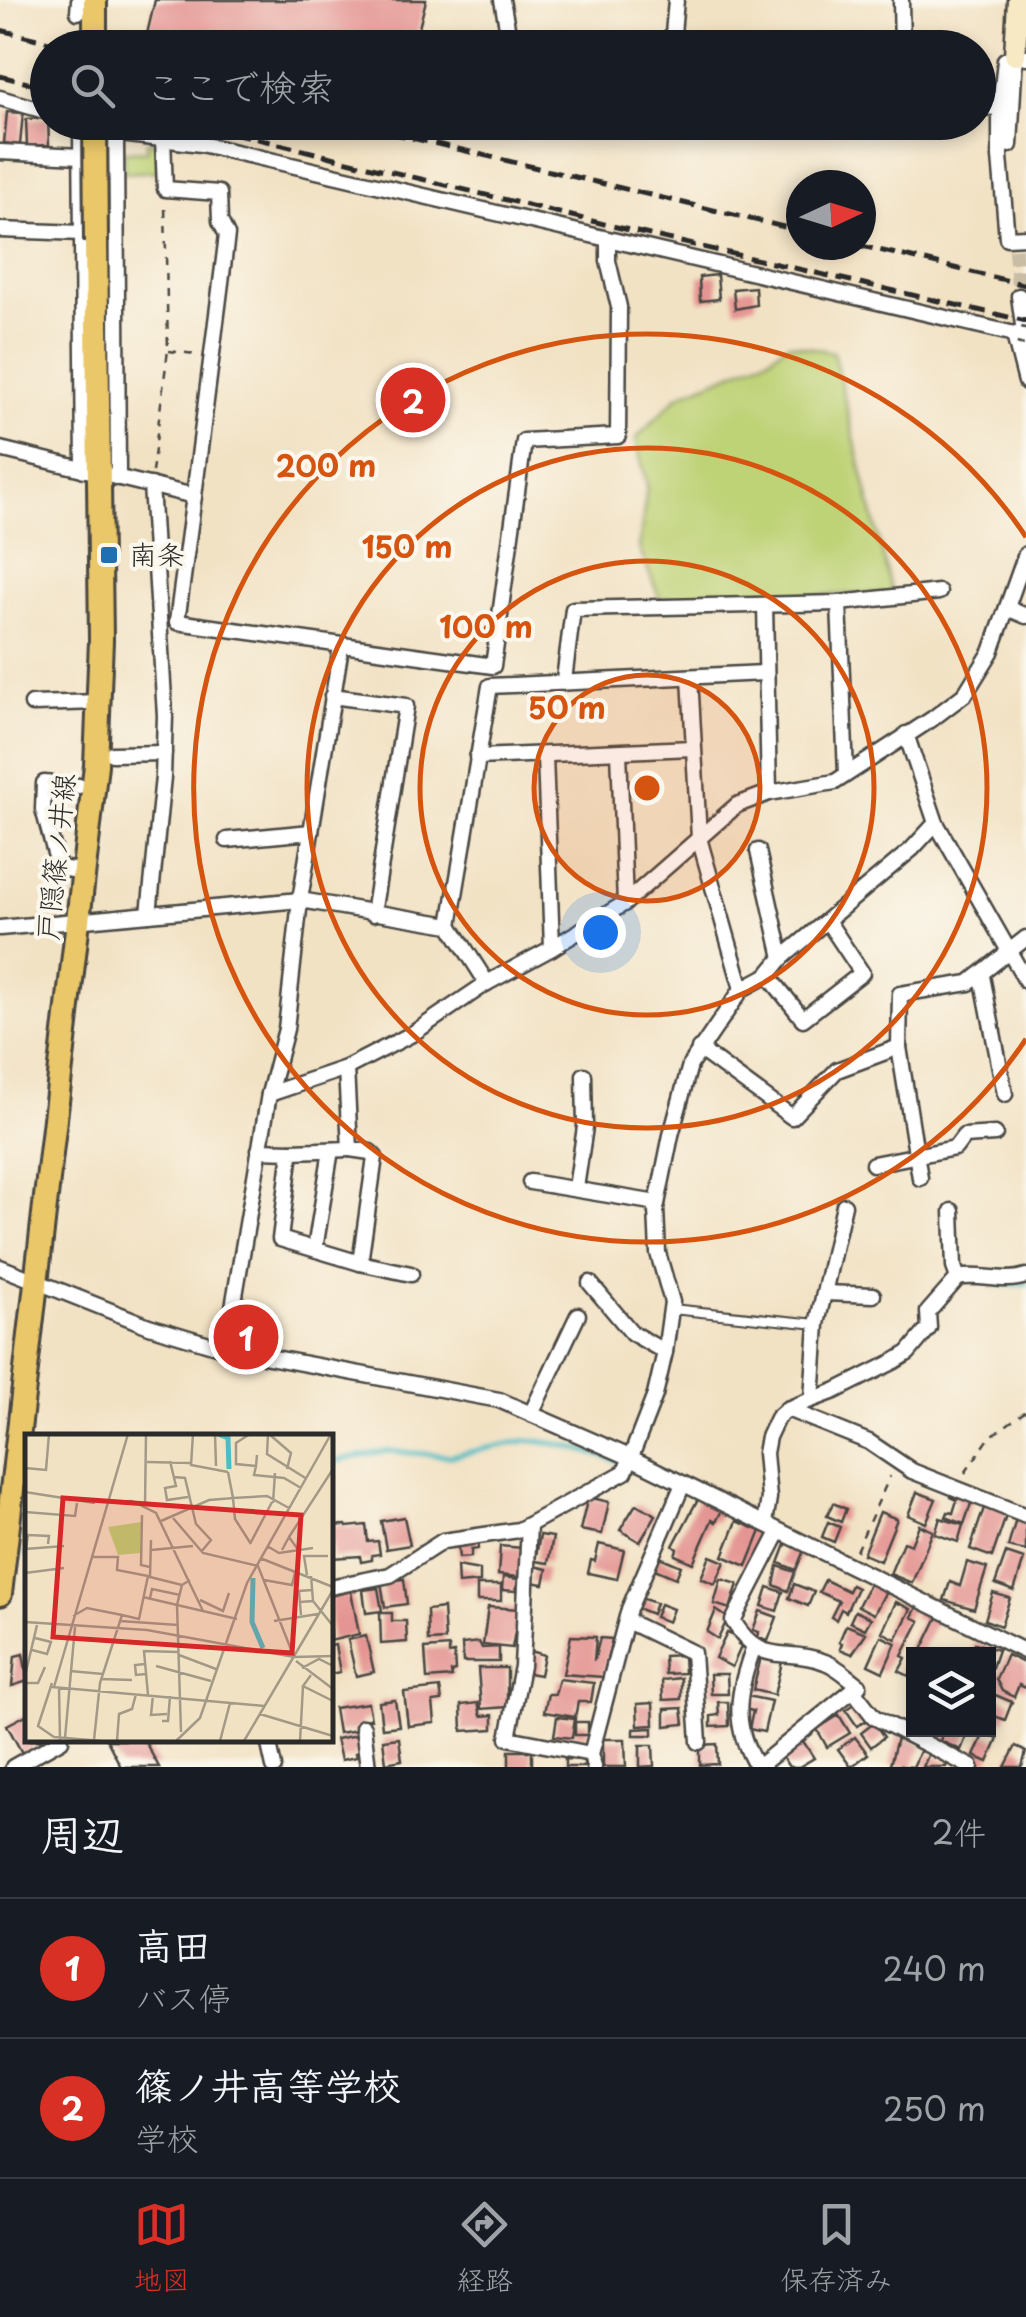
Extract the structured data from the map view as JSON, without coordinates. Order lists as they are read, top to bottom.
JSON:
{
  "streets": {
    "main road": ["戸隠篠ノ井線"]
  },
  "places": {
    "transit": ["南条"]
  },
  "north": "right",
  "page": {
    "search": "ここで検索",
    "pins": ["2", "1"],
    "heading": ["周辺", "2件"],
    "list": [
      {
        "mark": "1",
        "name": "高田",
        "note": "バス停",
        "value": "240 m"
      },
      {
        "mark": "2",
        "name": "篠ノ井高等学校",
        "note": "学校",
        "value": "250 m"
      }
    ],
    "nav": ["地図", "経路", "保存済み"]
  },
  "rings": [
    "200 m",
    "150 m",
    "100 m",
    "50 m"
  ]
}
